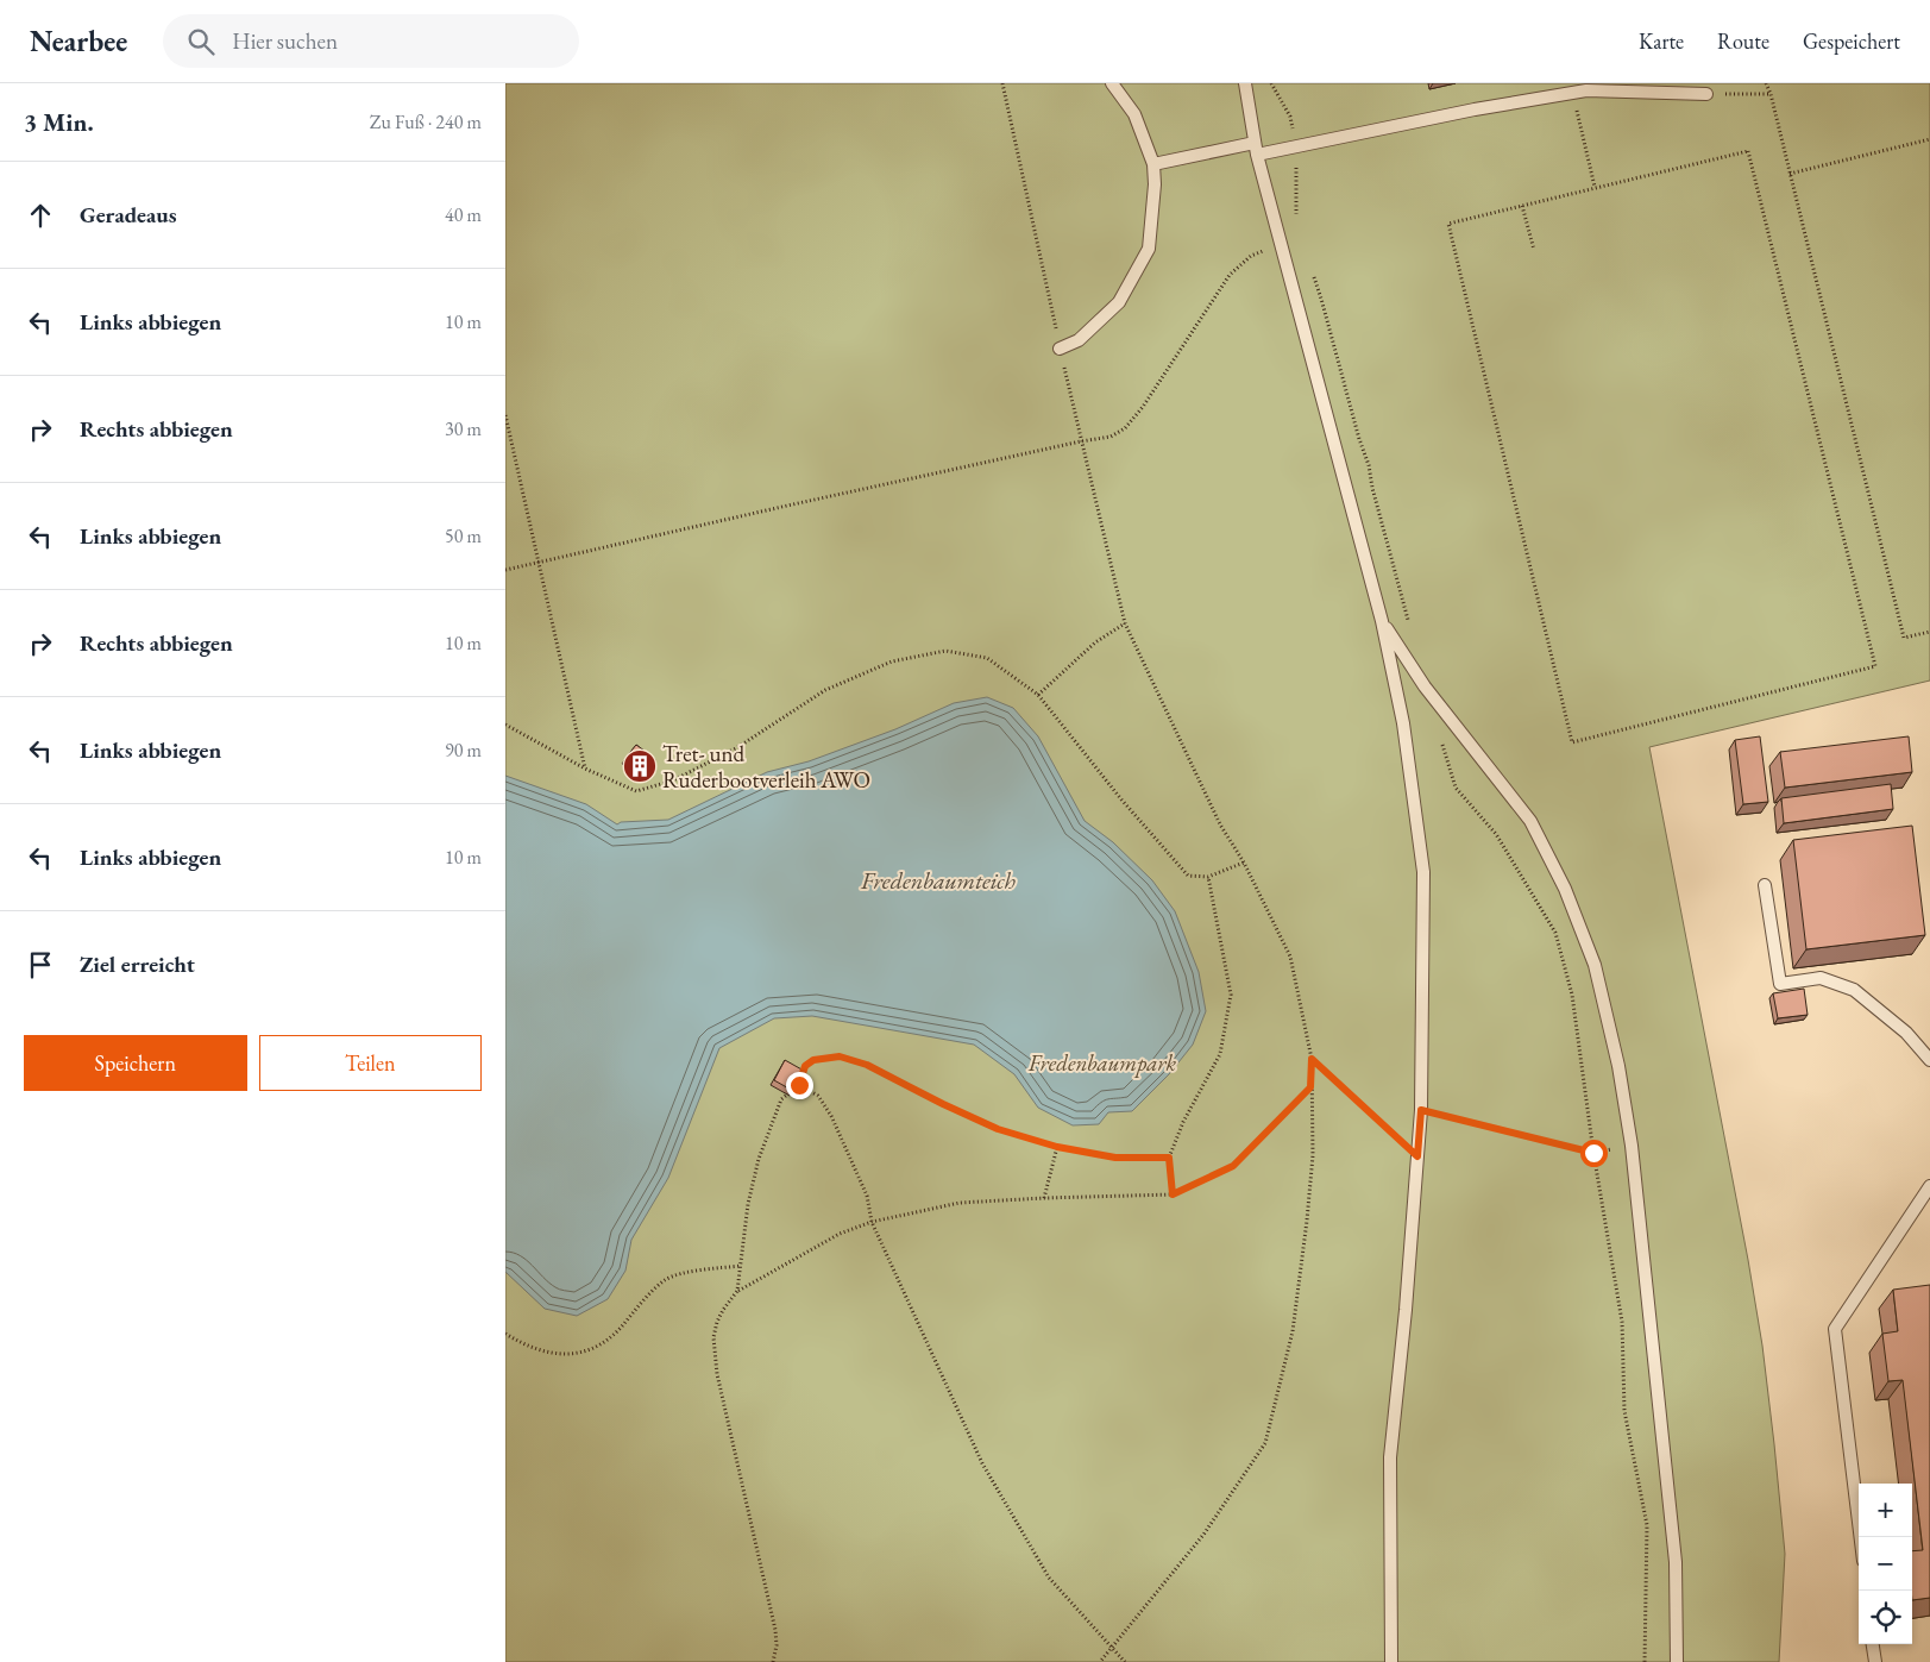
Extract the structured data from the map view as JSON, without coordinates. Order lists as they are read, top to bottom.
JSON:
{
  "water": ["Fredenbaumteich"],
  "parks": ["Fredenbaumpark"],
  "places": {
    "building": ["Tret- und Ruderbootverleih AWO"]
  },
  "page": {
    "header": "Nearbee",
    "search": "Hier suchen",
    "nav": ["Karte", "Route", "Gespeichert"],
    "heading": ["3 Min.", "Zu Fuß · 240 m"],
    "list": [
      ["Geradeaus", "40 m"],
      ["Links abbiegen", "10 m"],
      ["Rechts abbiegen", "30 m"],
      ["Links abbiegen", "50 m"],
      ["Rechts abbiegen", "10 m"],
      ["Links abbiegen", "90 m"],
      ["Links abbiegen", "10 m"],
      "Ziel erreicht"
    ],
    "buttons": ["Speichern", "Teilen"],
    "map_buttons": ["+", "−"]
  }
}
